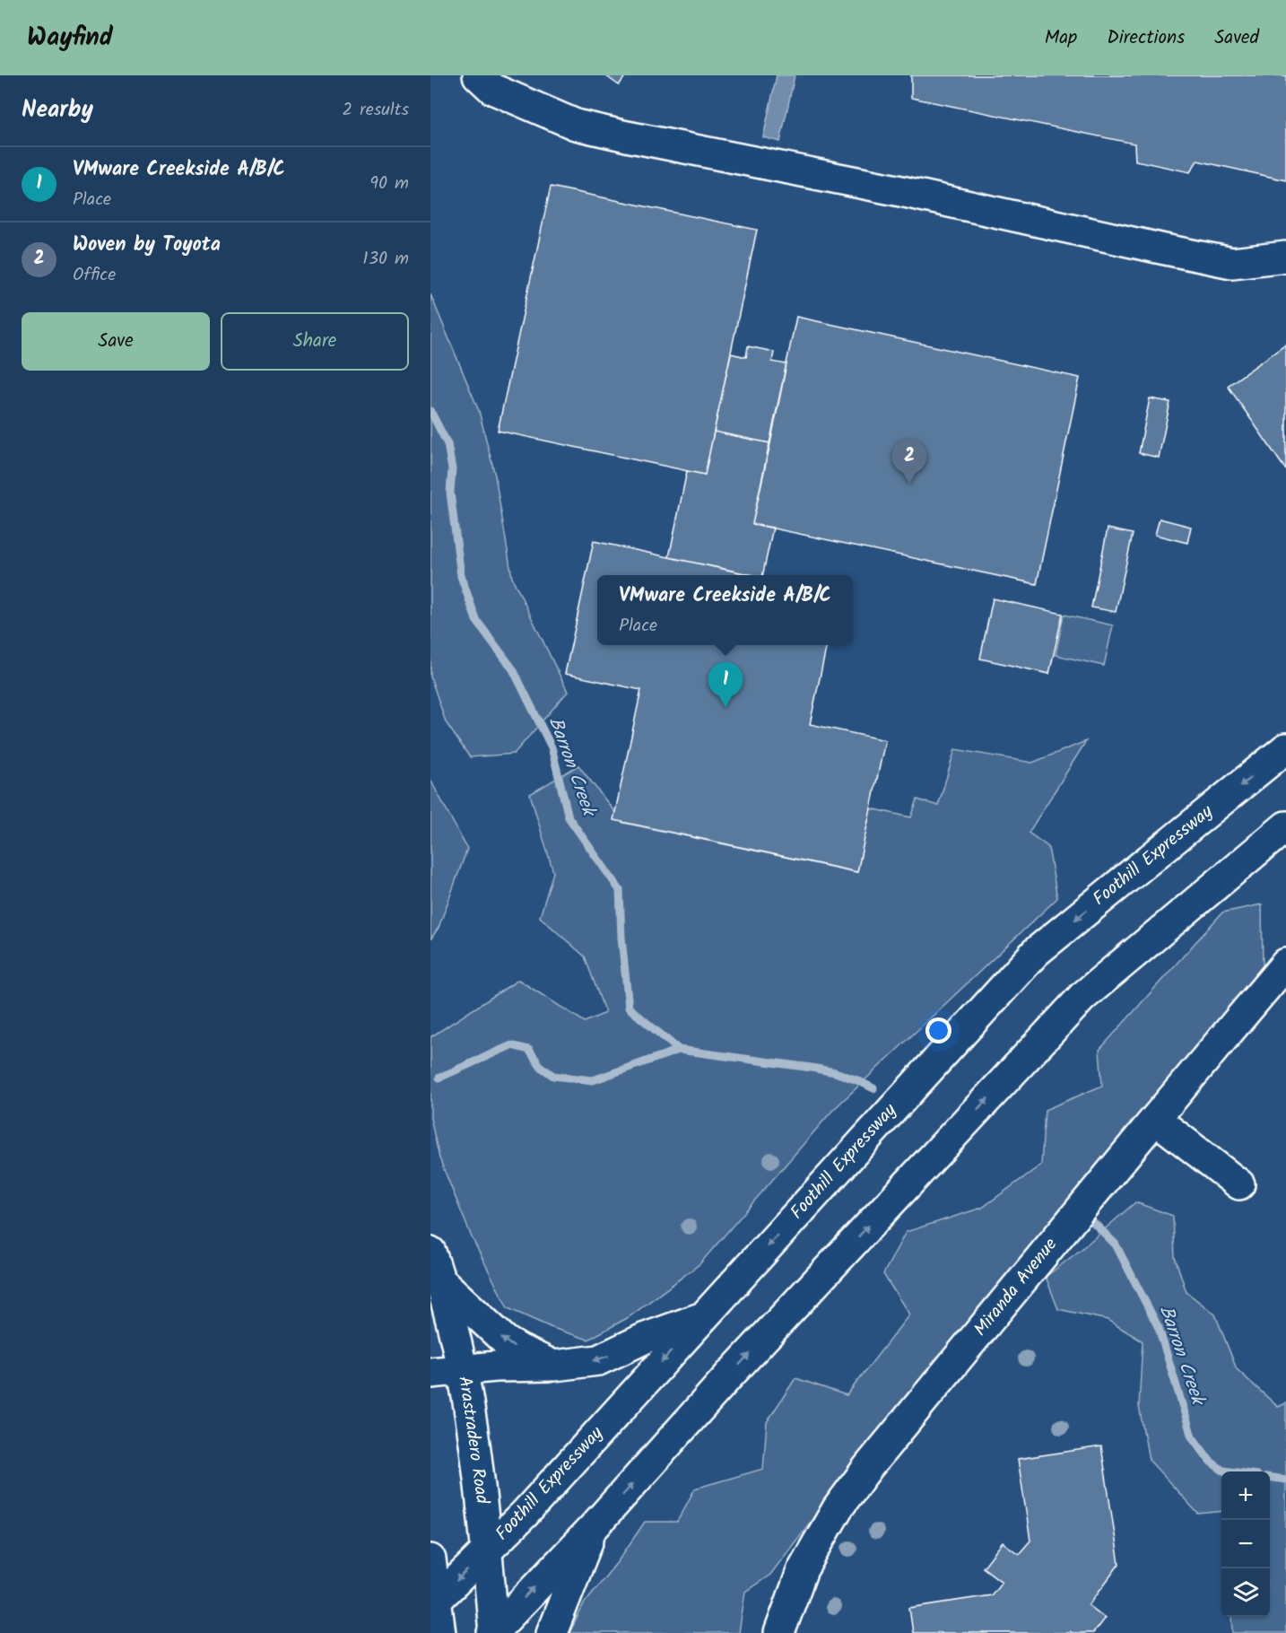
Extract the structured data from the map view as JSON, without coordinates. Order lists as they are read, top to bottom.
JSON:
{
  "streets": {
    "main road": ["Foothill Expressway", "Miranda Avenue", "Arastradero Road"]
  },
  "crossings": [
    ["Foothill Expressway", "Arastradero Road"]
  ],
  "water": ["Barron Creek"],
  "page": {
    "header": "Wayfind",
    "nav": ["Map", "Directions", "Saved"],
    "heading": ["Nearby", "2 results"],
    "list": [
      {
        "mark": "1",
        "name": "VMware Creekside A/B/C",
        "note": "Place",
        "value": "90 m"
      },
      {
        "mark": "2",
        "name": "Woven by Toyota",
        "note": "Office",
        "value": "130 m"
      }
    ],
    "buttons": ["Save", "Share"],
    "pins": ["2", "1"],
    "popup": ["VMware Creekside A/B/C", "Place"],
    "map_buttons": ["+", "−"]
  }
}
